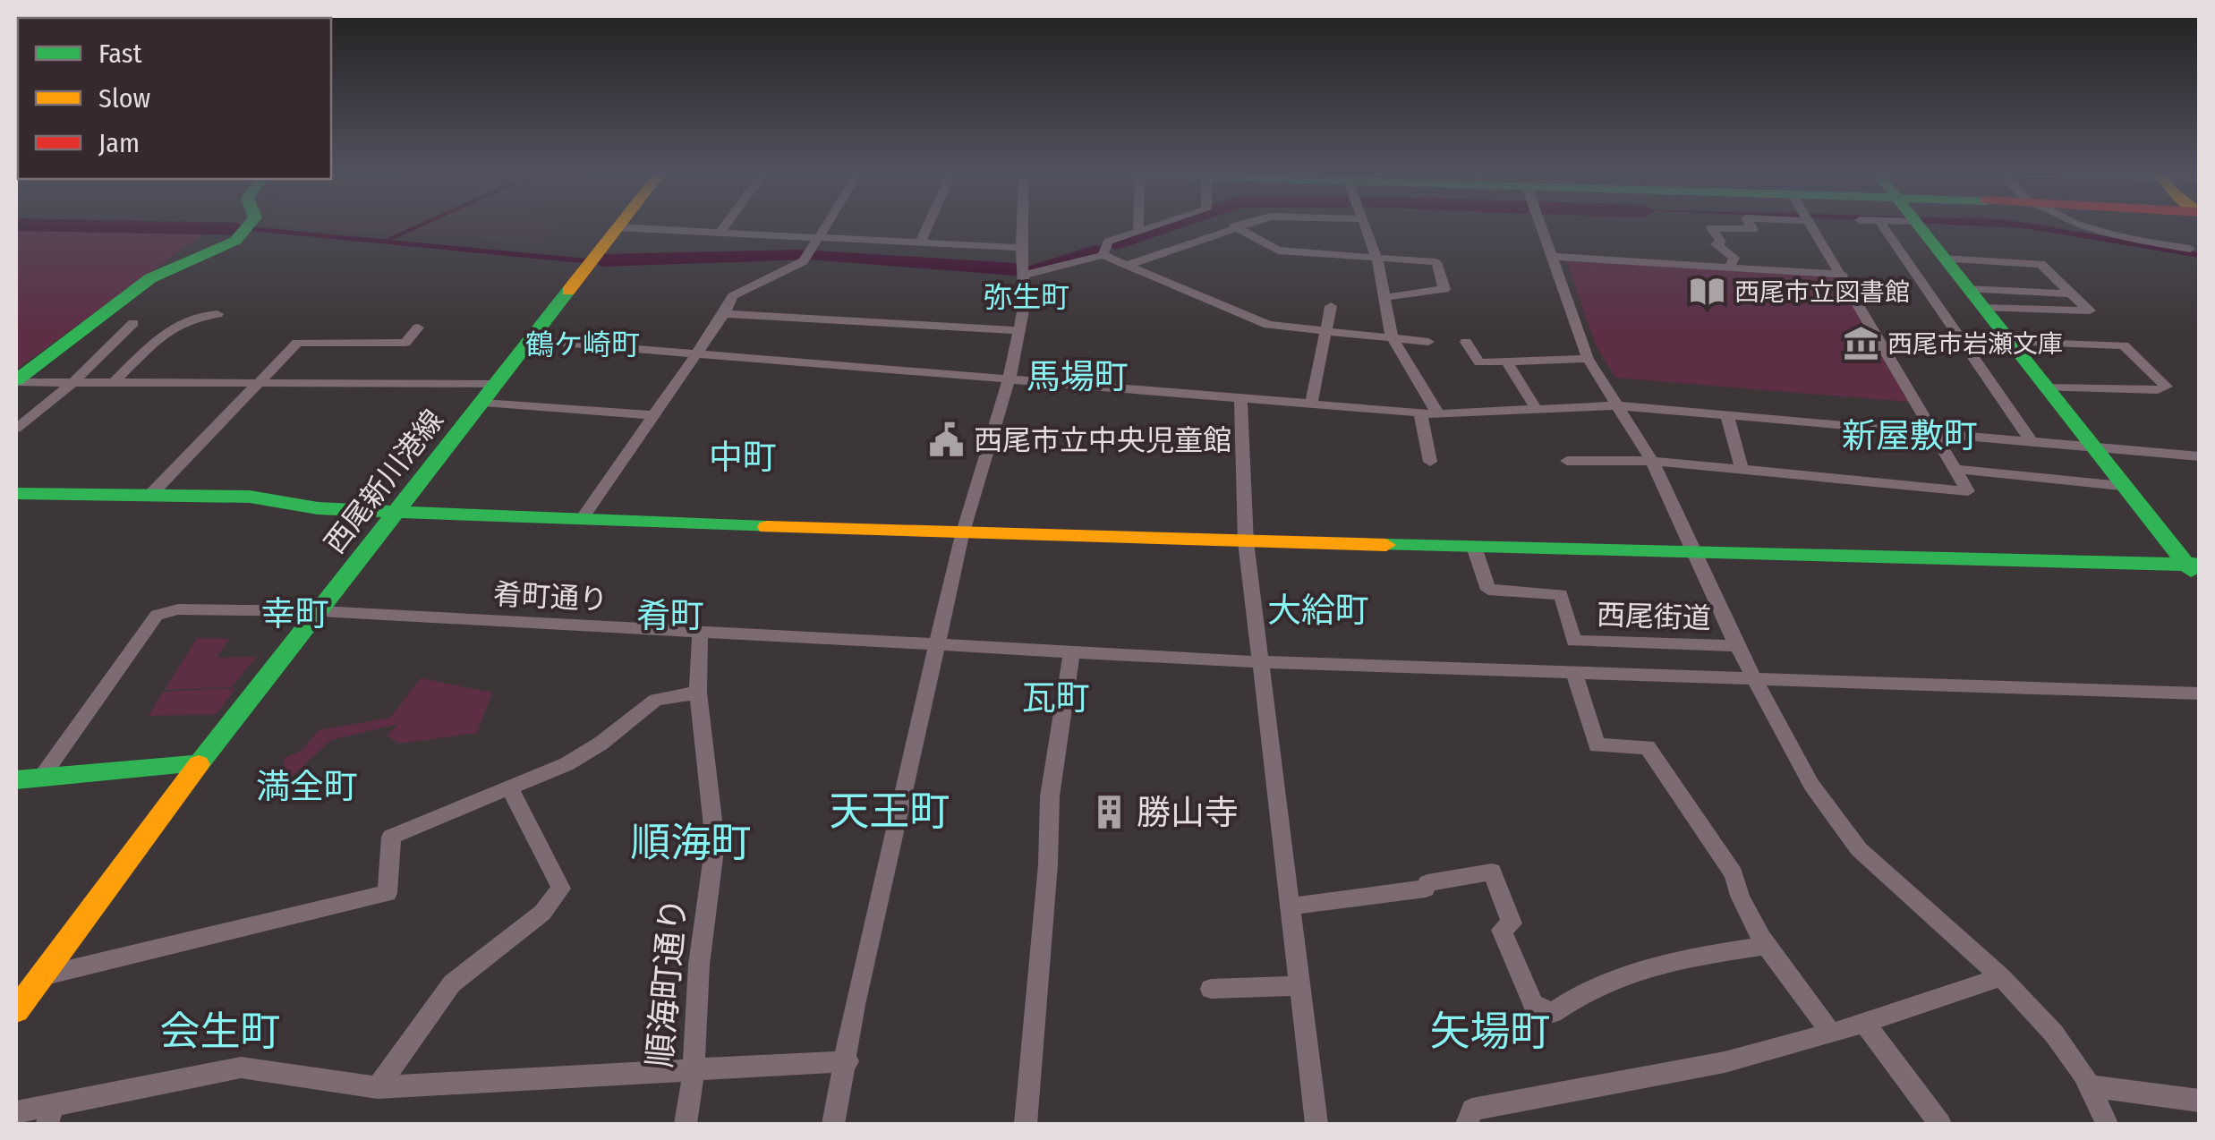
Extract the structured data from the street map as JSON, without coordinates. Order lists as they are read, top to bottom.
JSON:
{
  "streets": {
    "main road": ["西尾新川港線"],
    "street": ["肴町通り", "西尾街道", "順海町通り"]
  },
  "crossings": [
    ["西尾新川港線", "肴町通り"],
    ["肴町通り", "順海町通り"]
  ],
  "districts": [
    "弥生町",
    "鶴ケ崎町",
    "馬場町",
    "新屋敷町",
    "中町",
    "大給町",
    "幸町",
    "肴町",
    "瓦町",
    "満全町",
    "天王町",
    "順海町",
    "会生町",
    "矢場町"
  ],
  "places": {
    "library": ["西尾市立図書館"],
    "museum": ["西尾市岩瀬文庫"],
    "public building": ["西尾市立中央児童館"],
    "building": ["勝山寺"]
  },
  "legend": ["Fast", "Slow", "Jam"]
}
